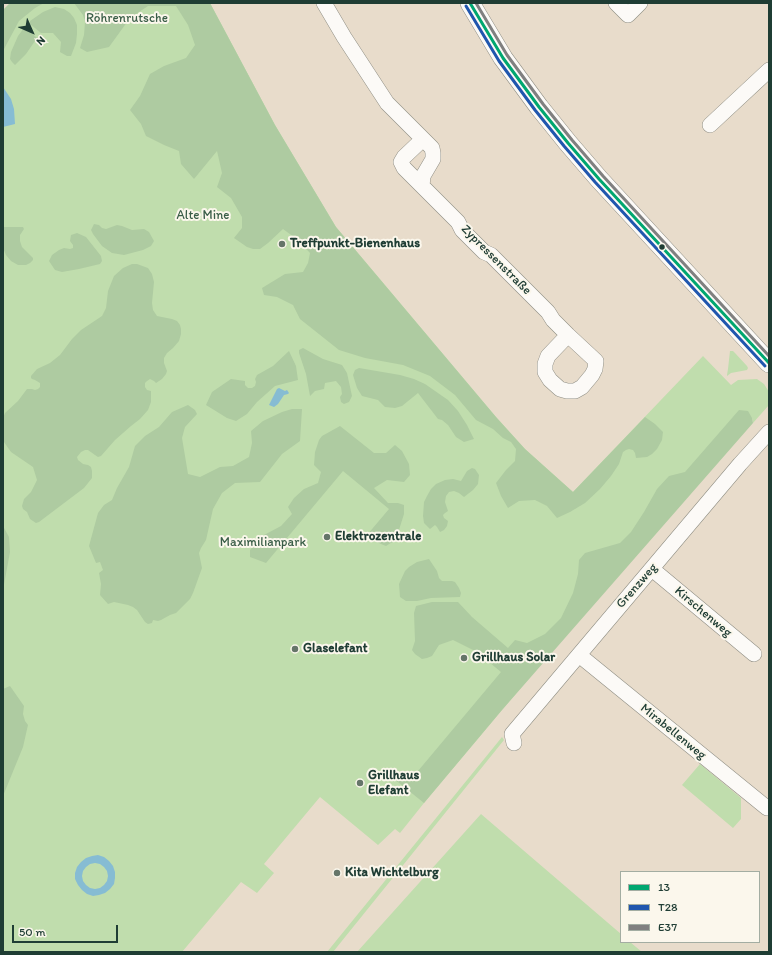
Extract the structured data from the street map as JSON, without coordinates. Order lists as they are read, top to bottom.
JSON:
{
  "streets": {
    "street": [
      "Zypressenstraße",
      "Grenzweg",
      "Kirschenweg",
      "Mirabellenweg"
    ]
  },
  "crossings": [
    ["Grenzweg", "Kirschenweg"],
    ["Grenzweg", "Mirabellenweg"]
  ],
  "parks": ["Röhrenrutsche", "Alte Mine", "Maximilianpark"],
  "places": [
    "Treffpunkt-Bienenhaus",
    "Elektrozentrale",
    "Glaselefant",
    "Grillhaus Solar",
    "Grillhaus Elefant",
    "Kita Wichtelburg"
  ],
  "lines": ["transit line 13", "transit line E37", "transit line T28"],
  "legend": ["13", "T28", "E37"],
  "scale_bar": "50 m",
  "north": "bottom right"
}
